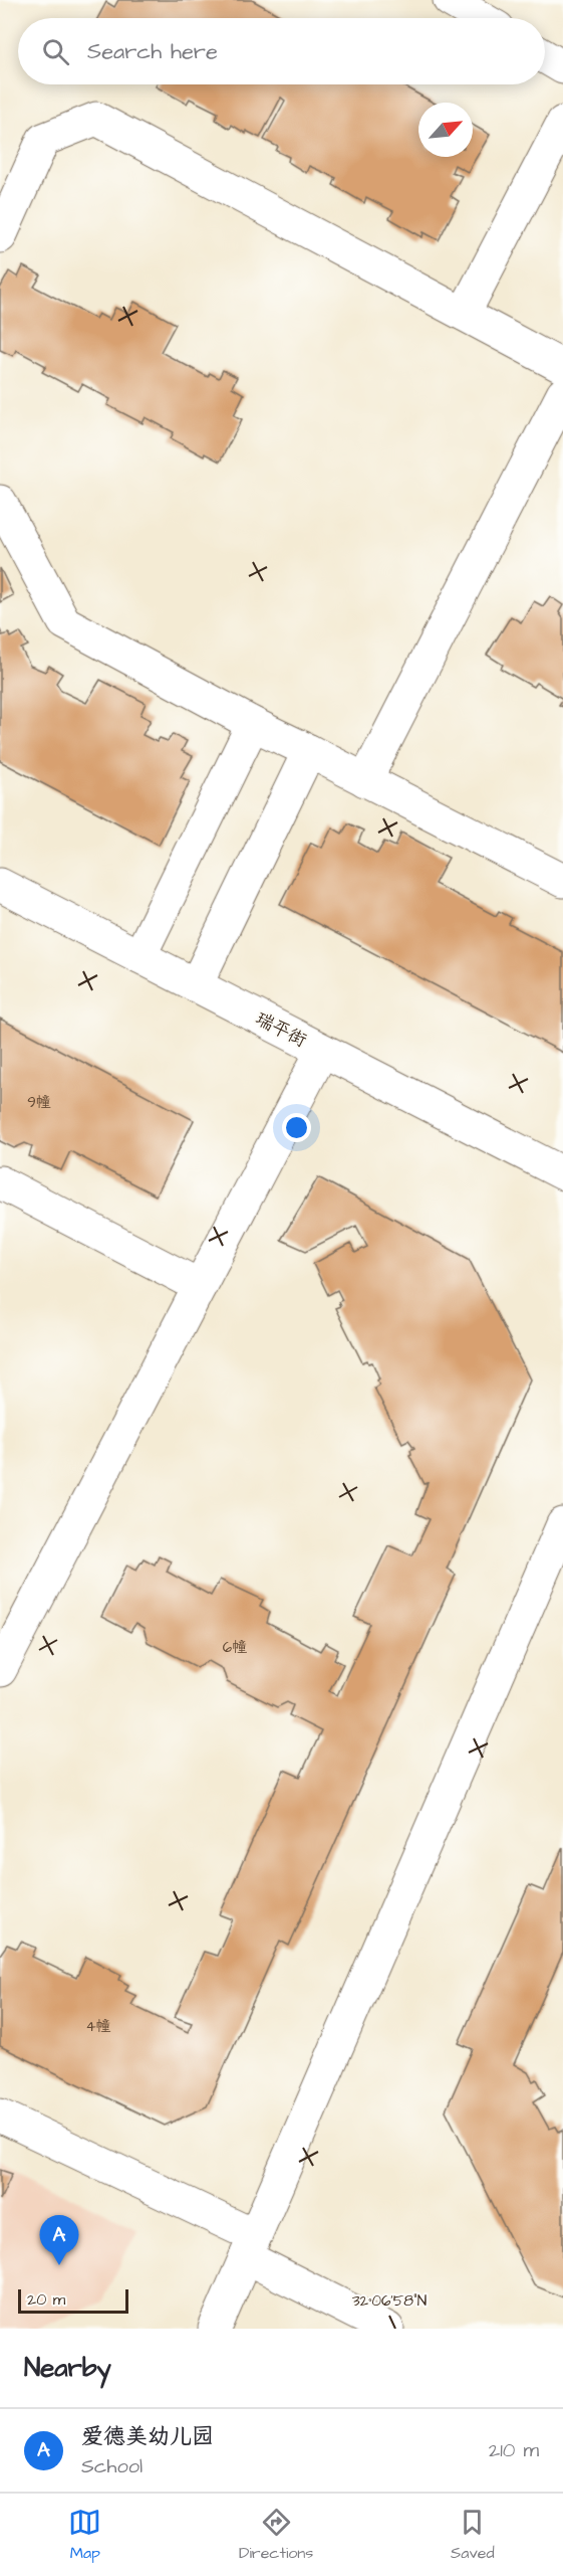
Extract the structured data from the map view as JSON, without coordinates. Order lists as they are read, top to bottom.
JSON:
{
  "streets": {
    "street": ["瑞平街"]
  },
  "house_numbers": ["9幢", "6幢", "4幢"],
  "scale_bar": "20 m",
  "north": "top right",
  "page": {
    "search": "Search here",
    "pins": "A",
    "scale": "20 m",
    "heading": "Nearby",
    "list": [
      {
        "mark": "A",
        "name": "爱德美幼儿园",
        "note": "School",
        "value": "210 m"
      }
    ],
    "nav": ["Map", "Directions", "Saved"]
  },
  "coordinates": ["32°06'58\"N"]
}
